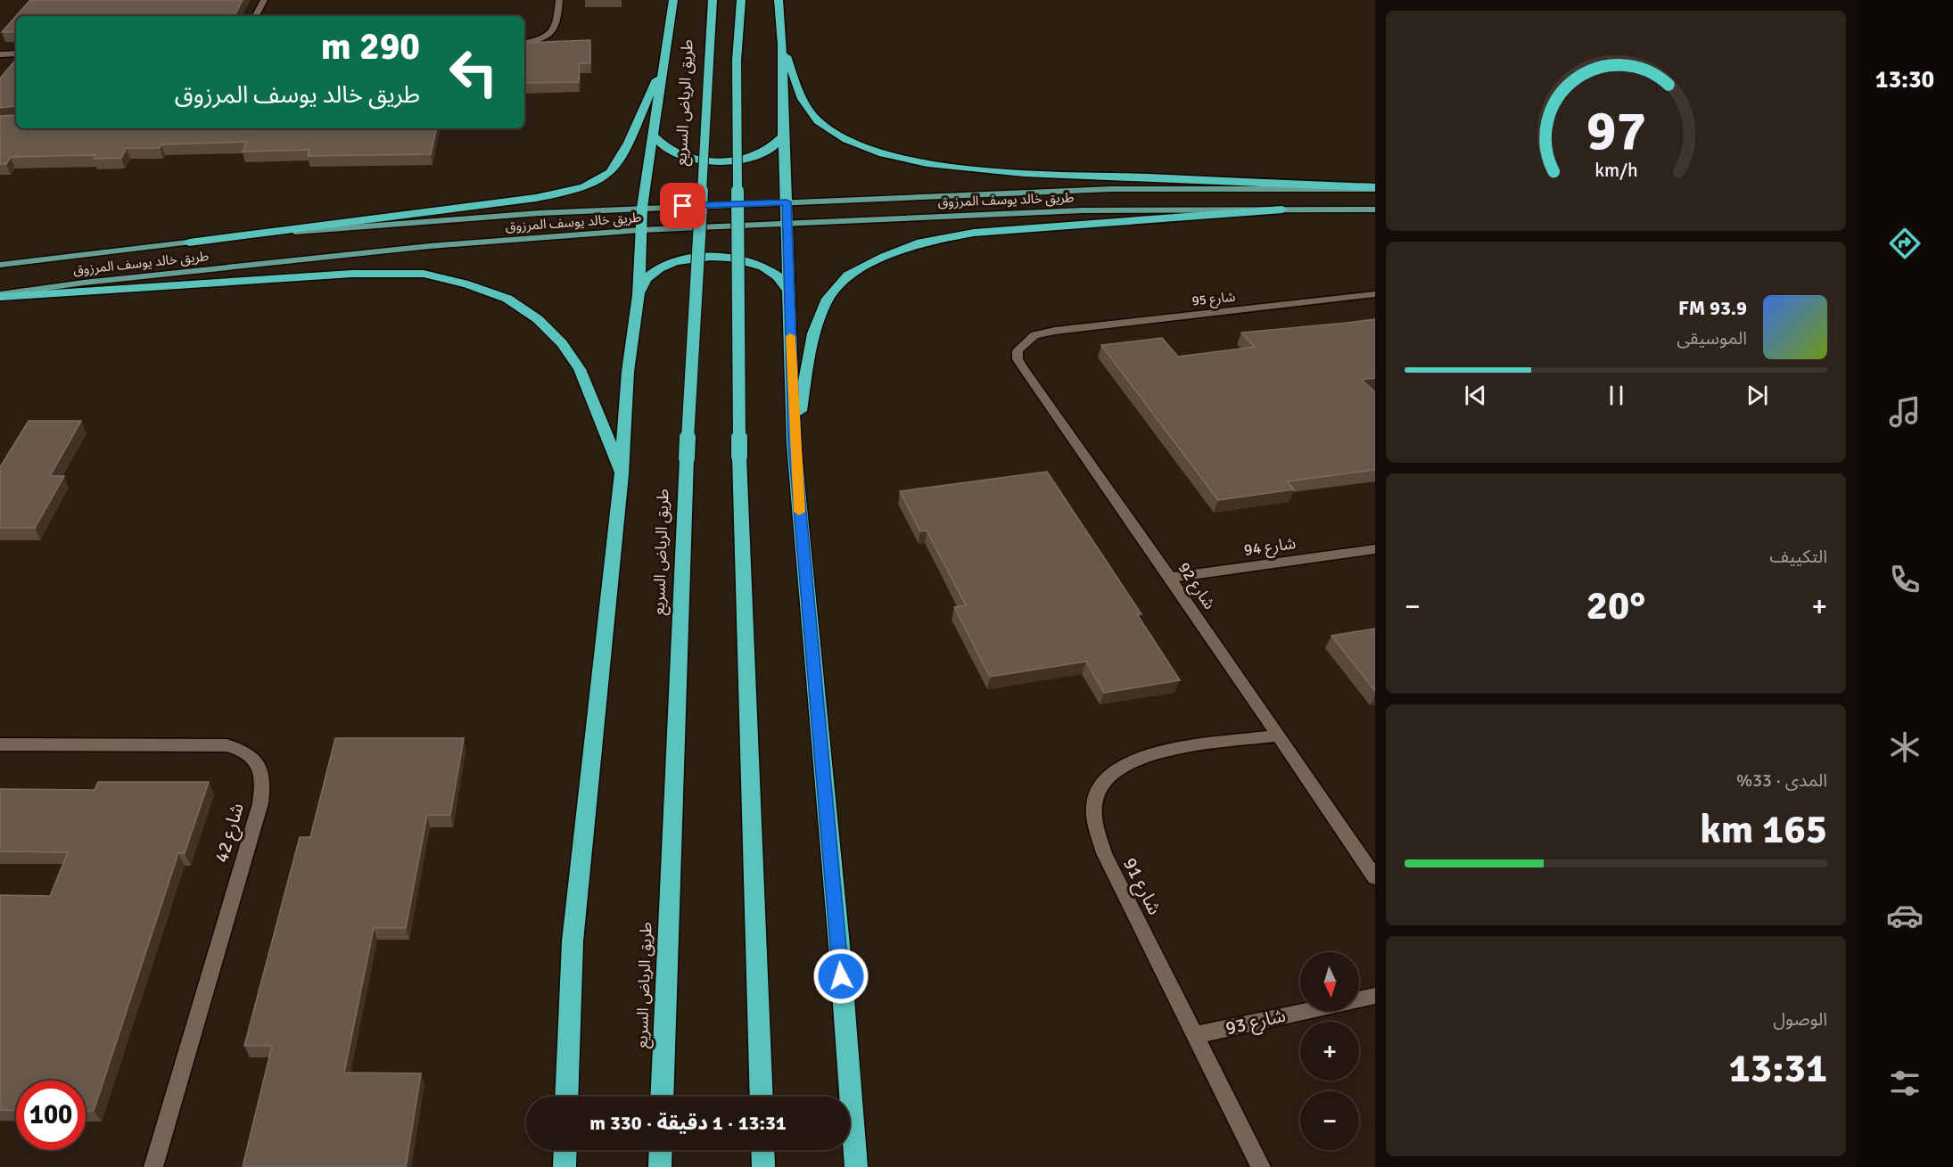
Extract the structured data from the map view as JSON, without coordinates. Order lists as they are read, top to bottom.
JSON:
{
  "streets": {
    "highway": ["طريق الرياض السريع"],
    "main road": ["طريق خالد يوسف المرزوق"],
    "street": [
      "شارع 95",
      "شارع 94",
      "شارع 92",
      "شارع 42",
      "شارع 91",
      "شارع 93"
    ]
  },
  "crossings": [
    ["شارع 95", "شارع 92"],
    ["شارع 94", "شارع 92"],
    ["شارع 92", "شارع 91"],
    ["شارع 91", "شارع 93"]
  ],
  "north": "bottom",
  "page": {
    "tabs": "13:30",
    "turn": ["290 m", "طريق خالد يوسف المرزوق"],
    "song": ["93.9 FM", "الموسيقى"],
    "tile": [
      "التكييف",
      ["المدى · 33%", "165 km"],
      ["الوصول", "13:31"]
    ],
    "heat": ["−", "20°", "+"],
    "map_buttons": ["+", "−"],
    "limit": "100",
    "trip": "13:31 · 1 دقيقة · 330 m",
    "gauge": ["97", "km/h"]
  }
}
